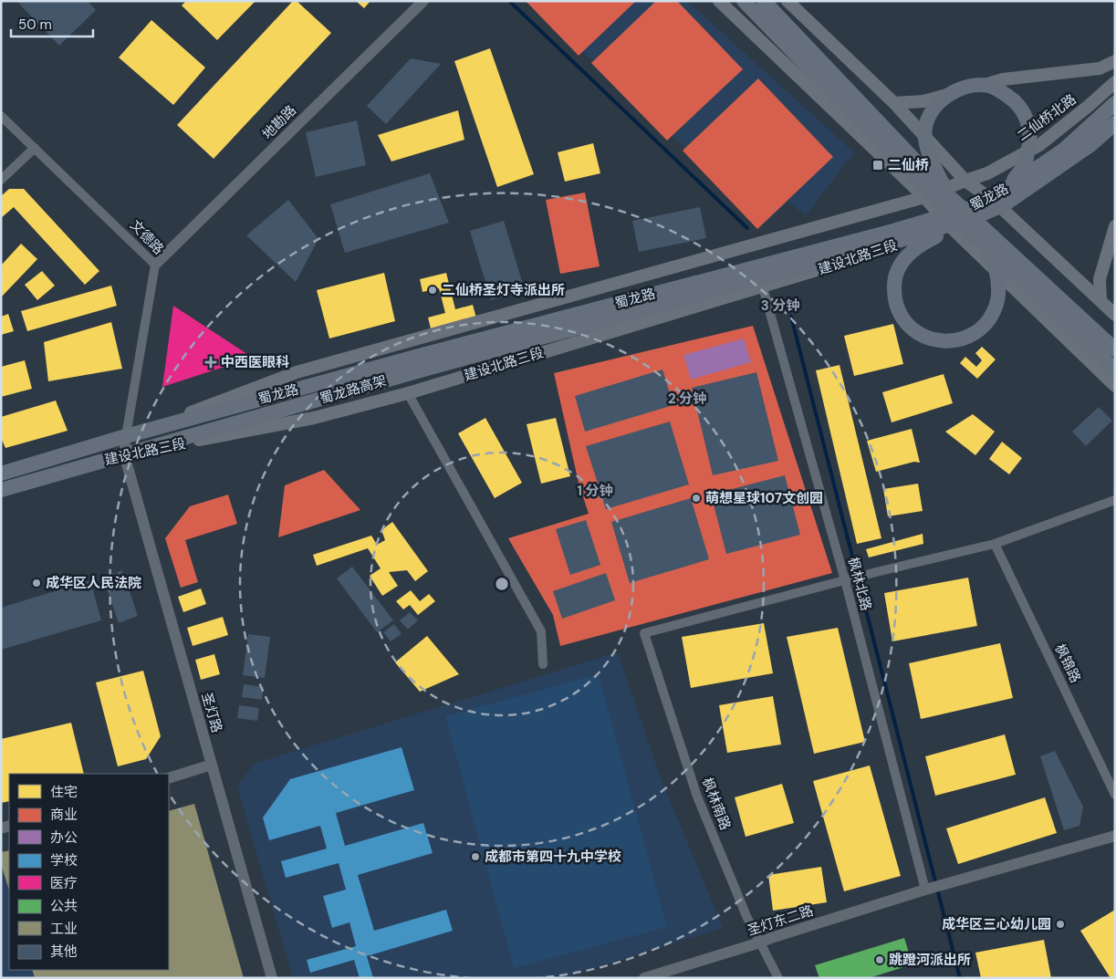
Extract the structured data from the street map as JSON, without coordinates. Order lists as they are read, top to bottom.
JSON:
{
  "streets": {
    "main road": [
      "二仙桥北路",
      "蜀龙路",
      "建设北路三段",
      "蜀龙路高架"
    ],
    "street": [
      "地勘路",
      "文德路",
      "枫林北路",
      "枫锦路",
      "圣灯路",
      "枫林南路",
      "圣灯东二路"
    ]
  },
  "crossings": [
    ["二仙桥北路", "建设北路三段"],
    ["地勘路", "文德路"],
    ["蜀龙路", "文德路"],
    ["蜀龙路", "建设北路三段"],
    ["蜀龙路", "蜀龙路高架"],
    ["文德路", "建设北路三段"],
    ["文德路", "蜀龙路高架"],
    ["文德路", "圣灯路"],
    ["建设北路三段", "蜀龙路高架"],
    ["建设北路三段", "枫林北路"],
    ["建设北路三段", "圣灯路"],
    ["蜀龙路高架", "圣灯路"],
    ["枫林北路", "枫林南路"],
    ["枫林北路", "圣灯东二路"],
    ["枫林南路", "圣灯东二路"]
  ],
  "places": {
    "transit": ["二仙桥"],
    "other": [
      "二仙桥圣灯寺派出所",
      "萌想星球107文创园",
      "成华区人民法院",
      "成都市第四十九中学校",
      "成华区三心幼儿园",
      "跳蹬河派出所"
    ],
    "health": ["中西医眼科"]
  },
  "legend": [
    "住宅",
    "商业",
    "办公",
    "学校",
    "医疗",
    "公共",
    "工业",
    "其他"
  ],
  "scale_bar": "50 m",
  "rings": ["3 分钟", "2 分钟", "1 分钟"]
}
